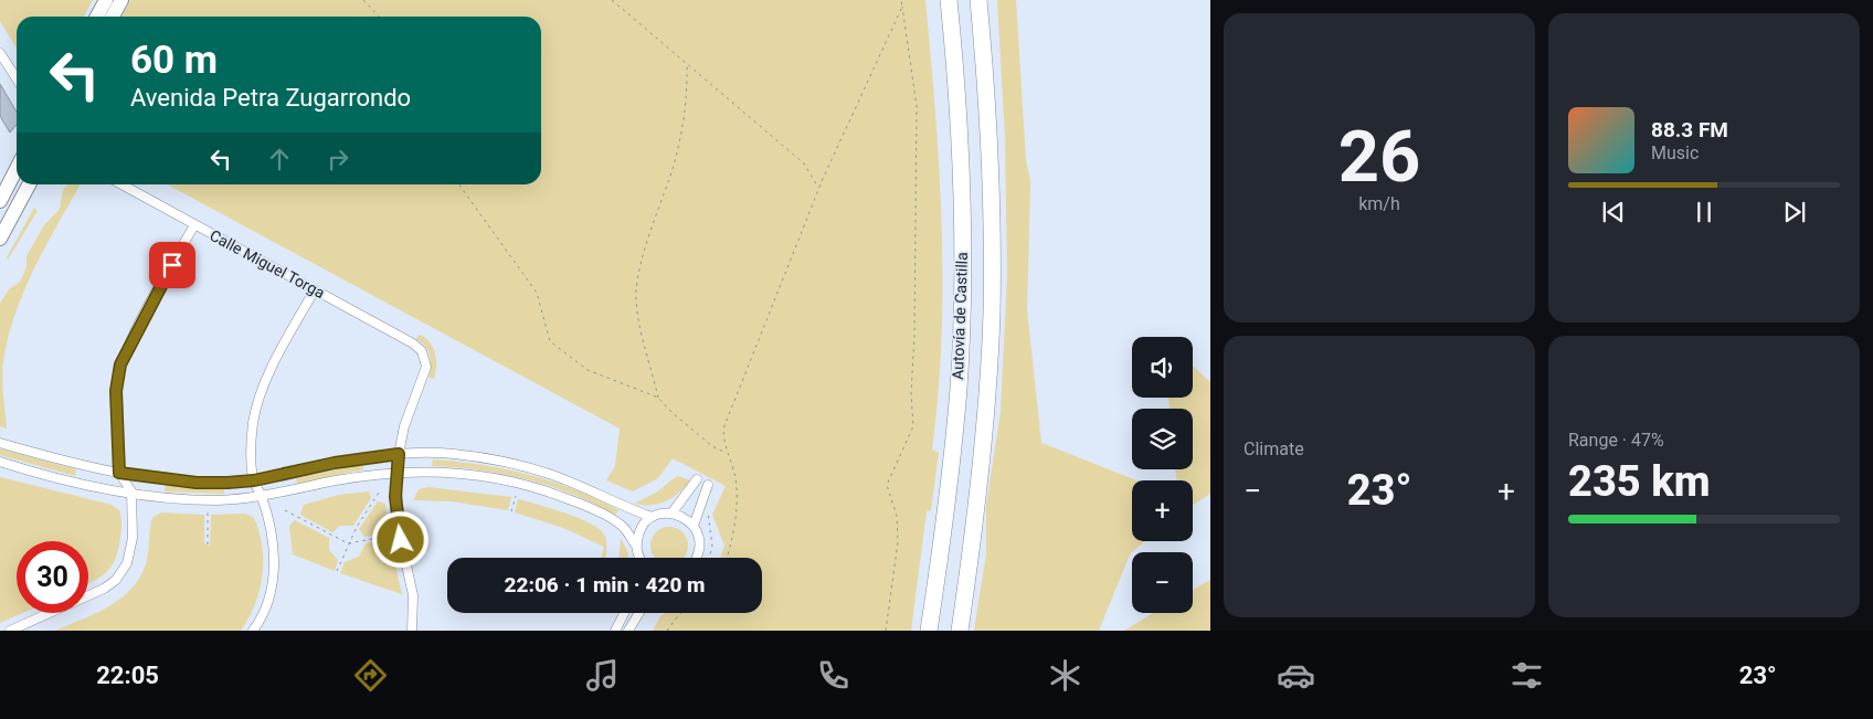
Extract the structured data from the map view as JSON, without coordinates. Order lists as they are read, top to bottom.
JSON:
{
  "streets": {
    "highway": ["Autovía de Castilla"],
    "street": ["Calle Miguel Torga"]
  },
  "page": {
    "tile": [
      ["26", "km/h"],
      "Climate",
      ["Range · 47%", "235 km"]
    ],
    "turn": ["60 m", "Avenida Petra Zugarrondo"],
    "song": ["88.3 FM", "Music"],
    "map_buttons": ["+", "−"],
    "heat": ["−", "23°", "+"],
    "limit": "30",
    "trip": "22:06 · 1 min · 420 m",
    "tabs": ["22:05", "23°"]
  }
}
